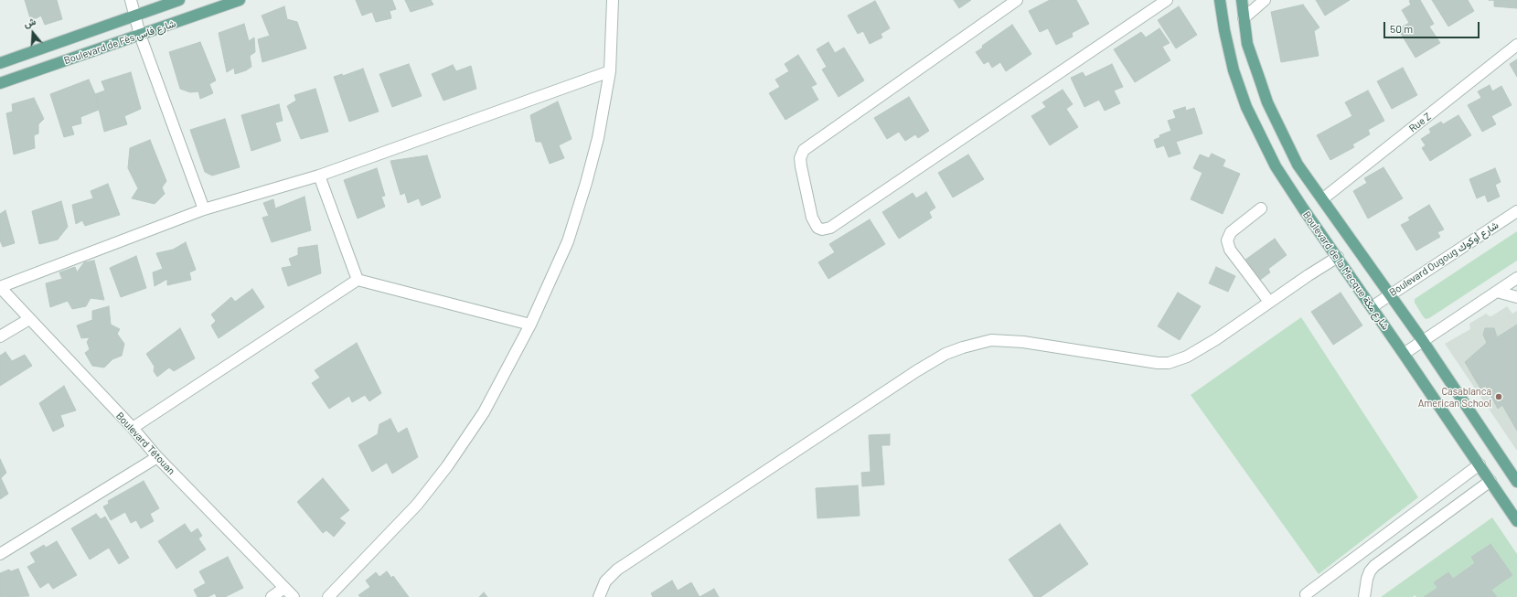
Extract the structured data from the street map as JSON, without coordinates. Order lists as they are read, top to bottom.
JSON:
{
  "streets": {
    "main road": ["Boulevard de Fès شارع فاس", "Boulevard de la Mecque شارع مكة"],
    "street": ["Rue Z", "Boulevard Ougoug شارع أوكوك", "Boulevard Tétouan"]
  },
  "crossings": [
    ["Boulevard Ougoug شارع أوكوك", "Boulevard de la Mecque شارع مكة"]
  ],
  "places": ["Casablanca American School"],
  "scale_bar": "50 m",
  "north": "top"
}
